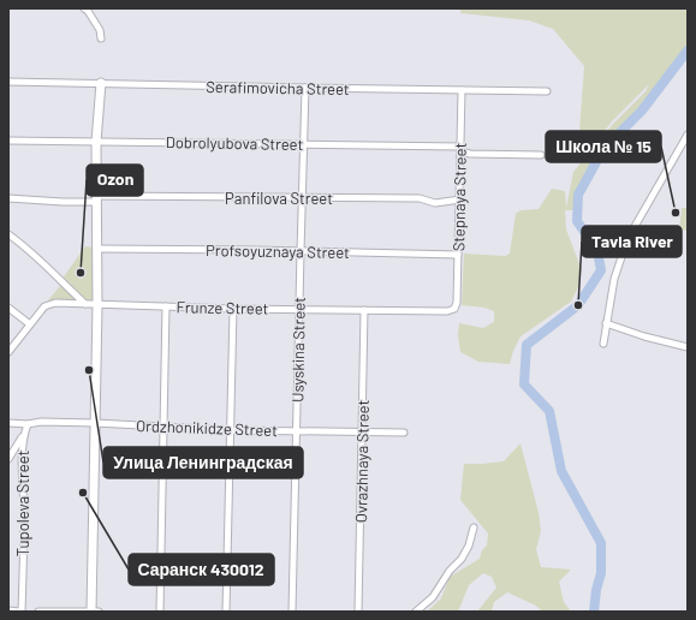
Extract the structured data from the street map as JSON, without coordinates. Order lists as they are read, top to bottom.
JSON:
{
  "streets": {
    "street": [
      "Serafimovicha Street",
      "Dobrolyubova Street",
      "Stepnaya Street",
      "Panfilova Street",
      "Profsoyuznaya Street",
      "Frunze Street",
      "Usyskina Street",
      "Ordzhonikidze Street",
      "Ovrazhnaya Street",
      "Tupoleva Street"
    ]
  },
  "crossings": [
    ["Serafimovicha Street", "Stepnaya Street"],
    ["Serafimovicha Street", "Usyskina Street"],
    ["Dobrolyubova Street", "Stepnaya Street"],
    ["Dobrolyubova Street", "Usyskina Street"],
    ["Stepnaya Street", "Panfilova Street"],
    ["Stepnaya Street", "Profsoyuznaya Street"],
    ["Stepnaya Street", "Frunze Street"],
    ["Panfilova Street", "Usyskina Street"],
    ["Profsoyuznaya Street", "Usyskina Street"],
    ["Frunze Street", "Usyskina Street"],
    ["Frunze Street", "Ovrazhnaya Street"],
    ["Usyskina Street", "Ordzhonikidze Street"],
    ["Ordzhonikidze Street", "Ovrazhnaya Street"],
    ["Ordzhonikidze Street", "Tupoleva Street"]
  ],
  "places": [
    "Школа № 15",
    "Ozon",
    "Tavla River",
    "Улица Ленинградская",
    "Саранск 430012"
  ]
}
